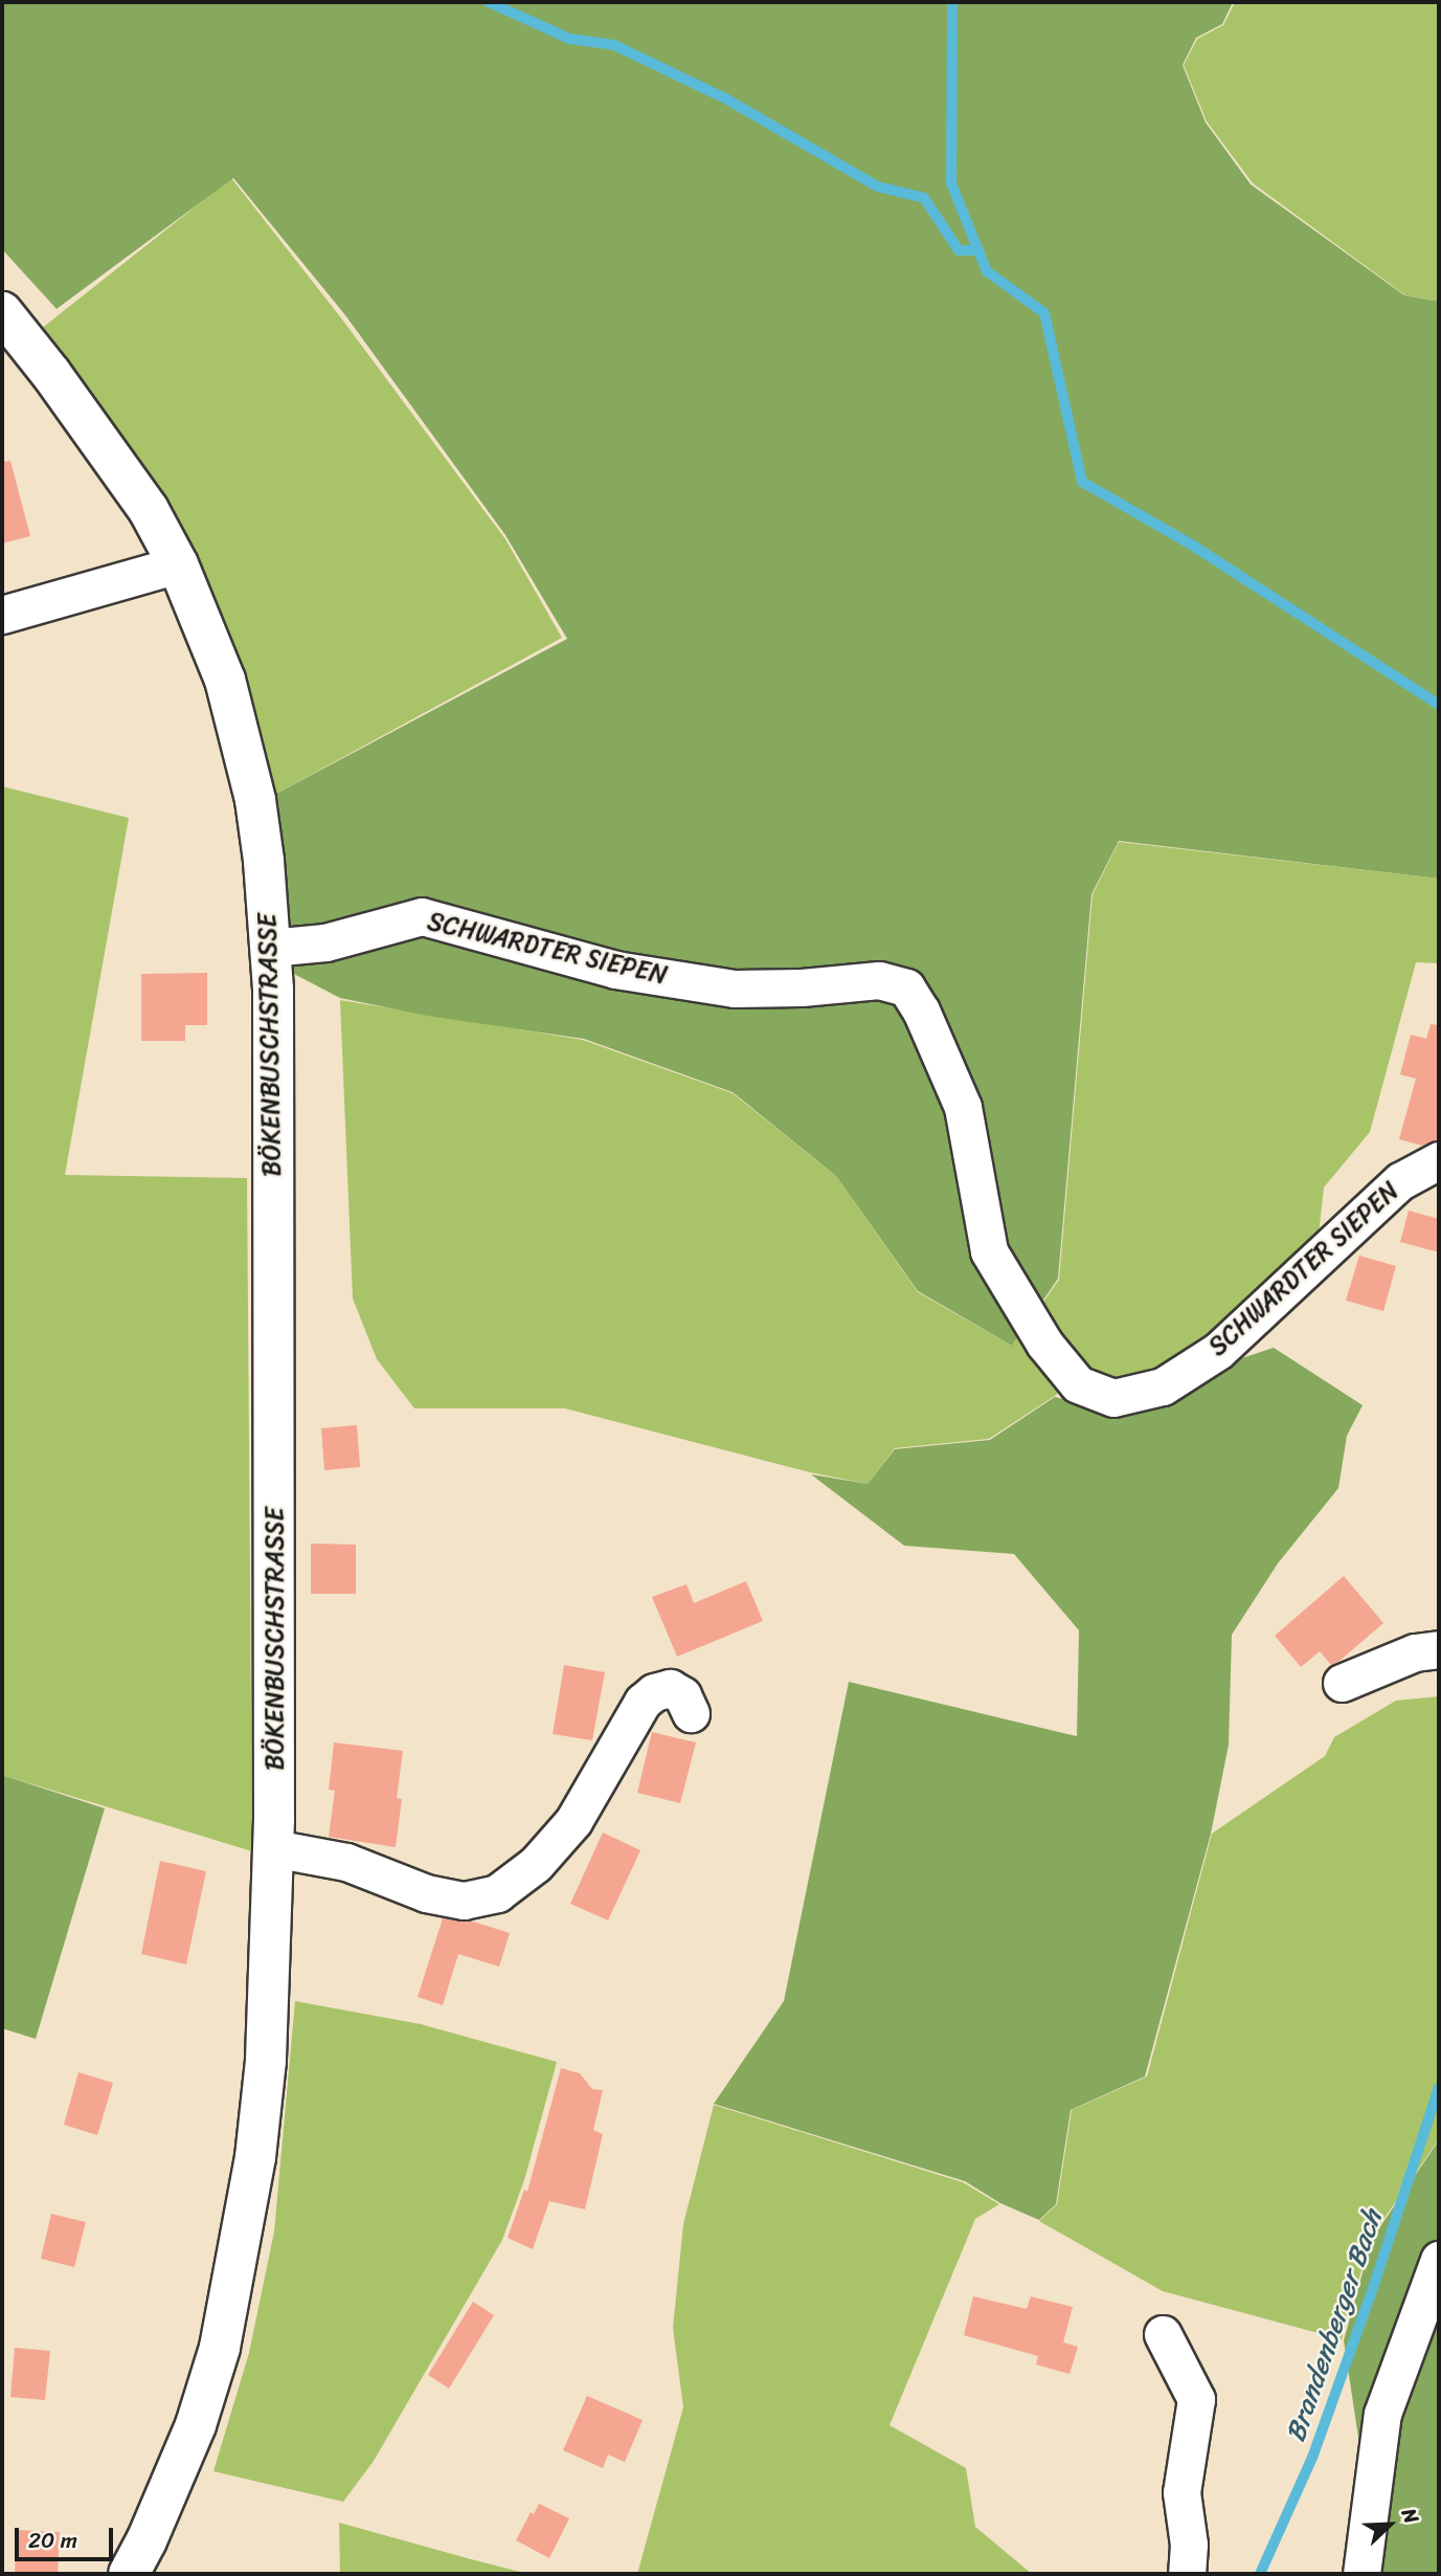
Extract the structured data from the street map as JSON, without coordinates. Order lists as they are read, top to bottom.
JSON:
{
  "streets": {
    "main road": ["BÖKENBUSCHSTRASSE"],
    "street": ["SCHWARDTER SIEPEN"]
  },
  "crossings": [
    ["SCHWARDTER SIEPEN", "BÖKENBUSCHSTRASSE"]
  ],
  "water": ["Brandenberger Bach"],
  "scale_bar": "20 m",
  "north": "top right"
}
